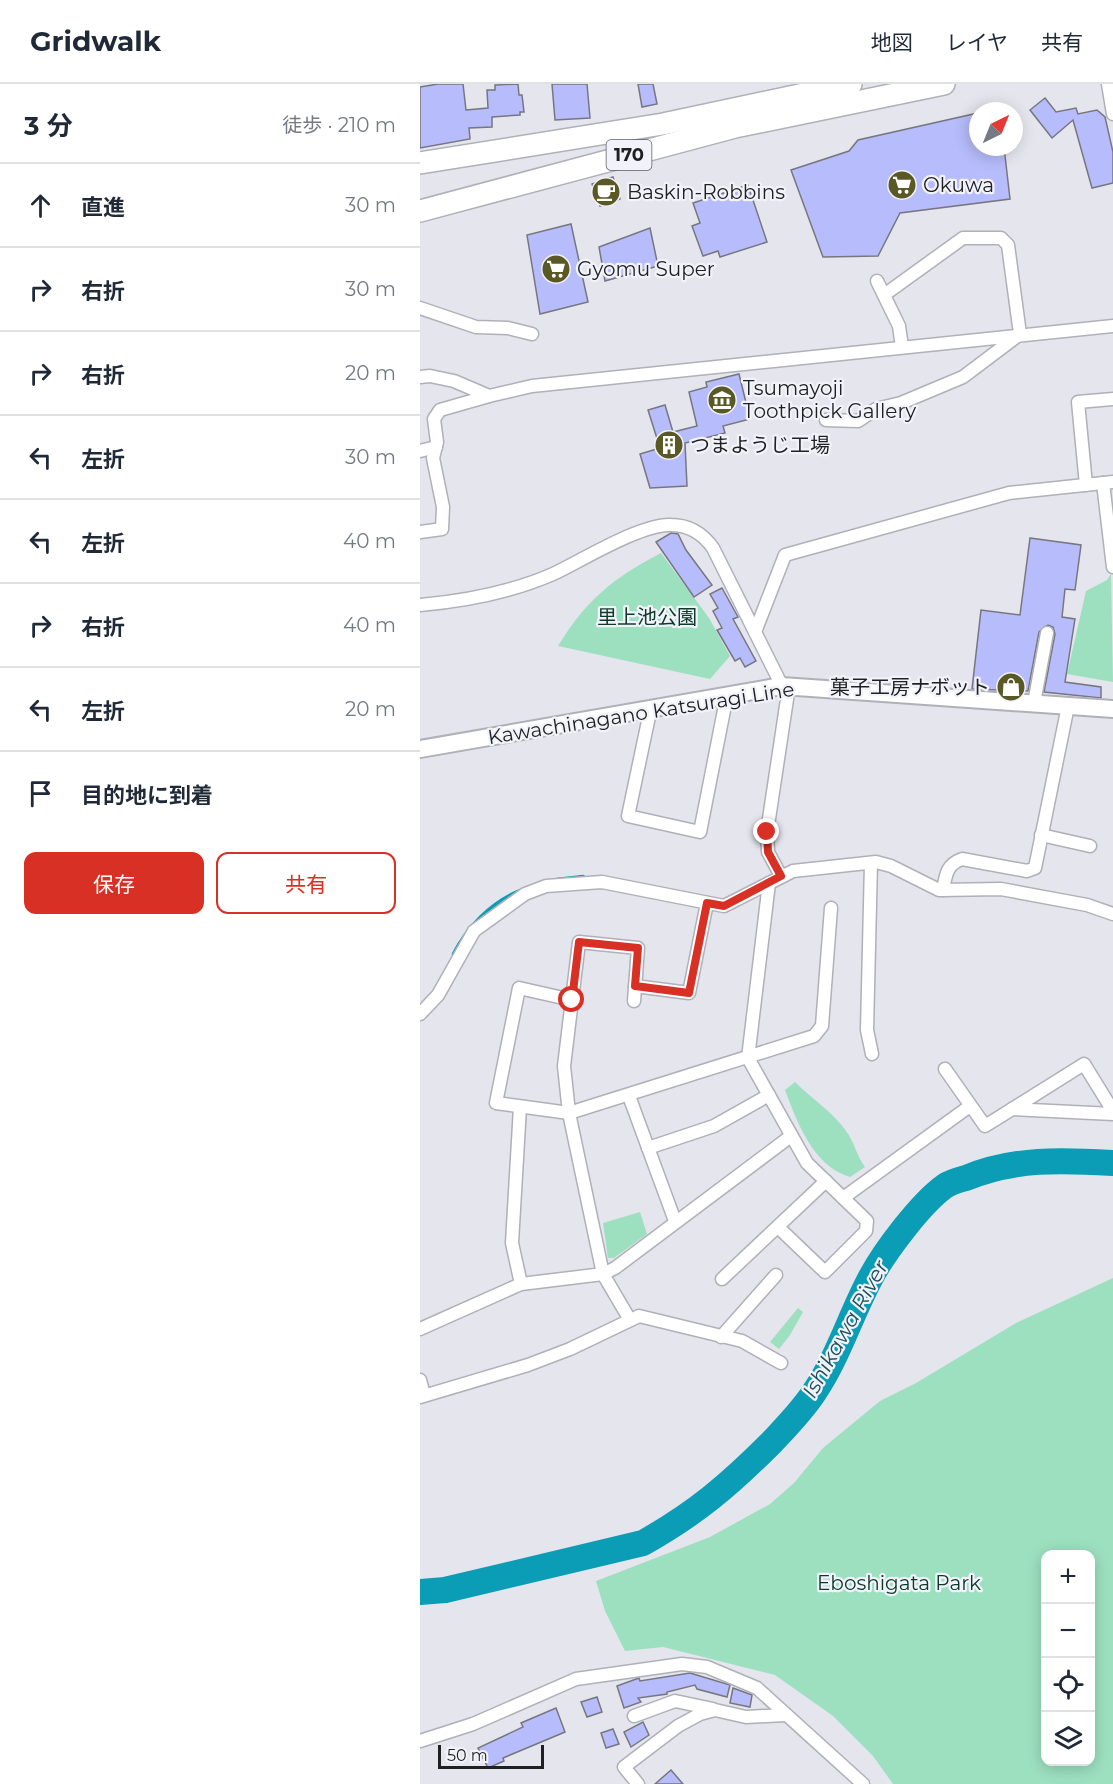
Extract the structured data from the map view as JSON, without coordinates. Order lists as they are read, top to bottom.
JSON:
{
  "streets": {
    "highway": ["170"],
    "main road": ["Kawachinagano Katsuragi Line"]
  },
  "water": ["Ishikawa River"],
  "parks": ["里上池公園", "Eboshigata Park"],
  "places": {
    "supermarket": ["Okuwa", "Gyomu Super"],
    "cafe": ["Baskin-Robbins"],
    "museum": ["Tsumayoji Toothpick Gallery"],
    "building": ["つまようじ工場"],
    "shop": ["菓子工房ナボット"]
  },
  "scale_bar": "50 m",
  "north": "top right",
  "page": {
    "header": "Gridwalk",
    "nav": ["地図", "レイヤ", "共有"],
    "heading": ["3 分", "徒歩 · 210 m"],
    "list": [
      ["直進", "30 m"],
      ["右折", "30 m"],
      ["右折", "20 m"],
      ["左折", "30 m"],
      ["左折", "40 m"],
      ["右折", "40 m"],
      ["左折", "20 m"],
      "目的地に到着"
    ],
    "buttons": ["保存", "共有"],
    "map_buttons": ["+", "−"],
    "scale": "50 m"
  }
}
